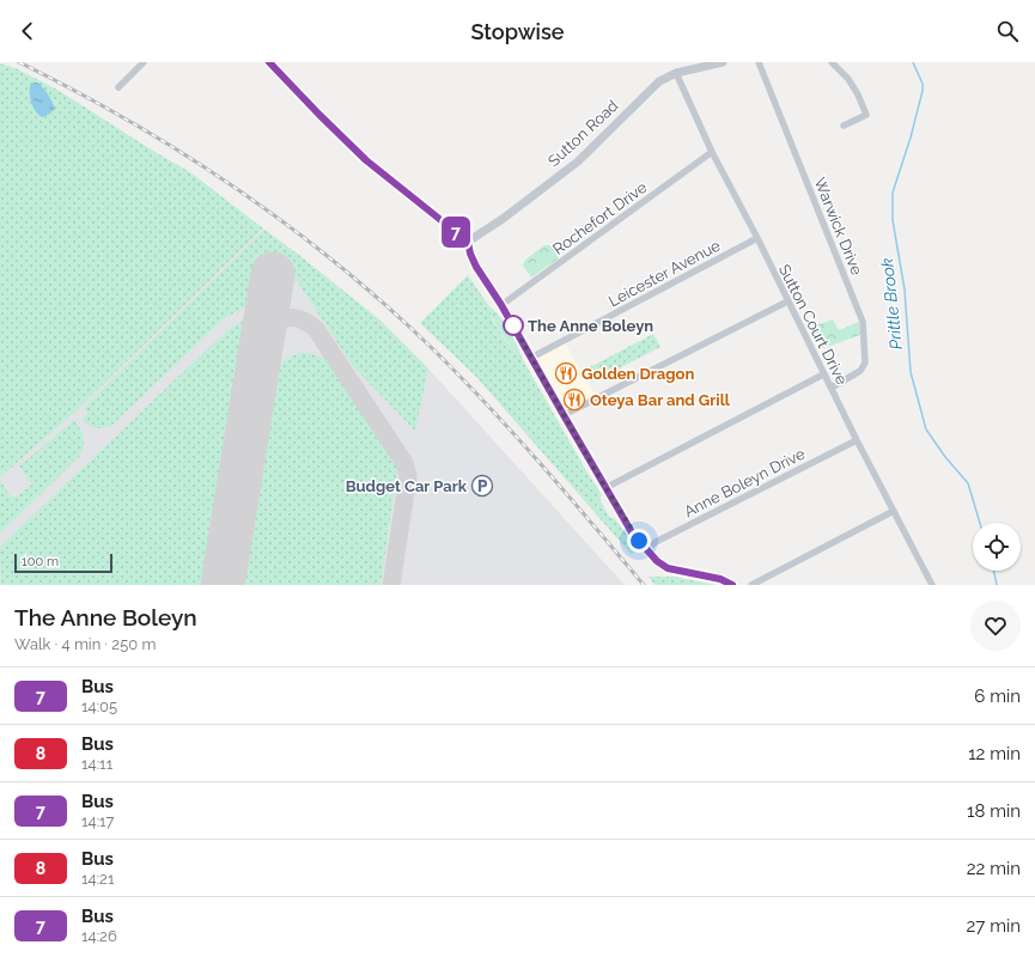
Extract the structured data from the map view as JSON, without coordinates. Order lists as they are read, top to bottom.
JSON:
{
  "streets": {
    "street": [
      "Sutton Road",
      "Rochefort Drive",
      "Warwick Drive",
      "Leicester Avenue",
      "Sutton Court Drive",
      "Anne Boleyn Drive"
    ]
  },
  "crossings": [
    ["Sutton Road", "Sutton Court Drive"],
    ["Rochefort Drive", "Sutton Court Drive"],
    ["Warwick Drive", "Sutton Court Drive"],
    ["Leicester Avenue", "Sutton Court Drive"],
    ["Sutton Court Drive", "Anne Boleyn Drive"]
  ],
  "water": ["Prittle Brook"],
  "places": {
    "other": ["The Anne Boleyn"],
    "restaurant": ["Golden Dragon", "Oteya Bar and Grill"],
    "parking": ["Budget Car Park"]
  },
  "lines": ["bus line 7"],
  "scale_bar": "100 m",
  "page": {
    "header": "Stopwise",
    "on_map": "7",
    "scale": "100 m",
    "heading": ["The Anne Boleyn", "Walk · 4 min · 250 m"],
    "list": [
      {
        "mark": "7",
        "name": "Bus",
        "note": "14:05",
        "value": "6 min"
      },
      {
        "mark": "8",
        "name": "Bus",
        "note": "14:11",
        "value": "12 min"
      },
      {
        "mark": "7",
        "name": "Bus",
        "note": "14:17",
        "value": "18 min"
      },
      {
        "mark": "8",
        "name": "Bus",
        "note": "14:21",
        "value": "22 min"
      },
      {
        "mark": "7",
        "name": "Bus",
        "note": "14:26",
        "value": "27 min"
      }
    ]
  }
}
